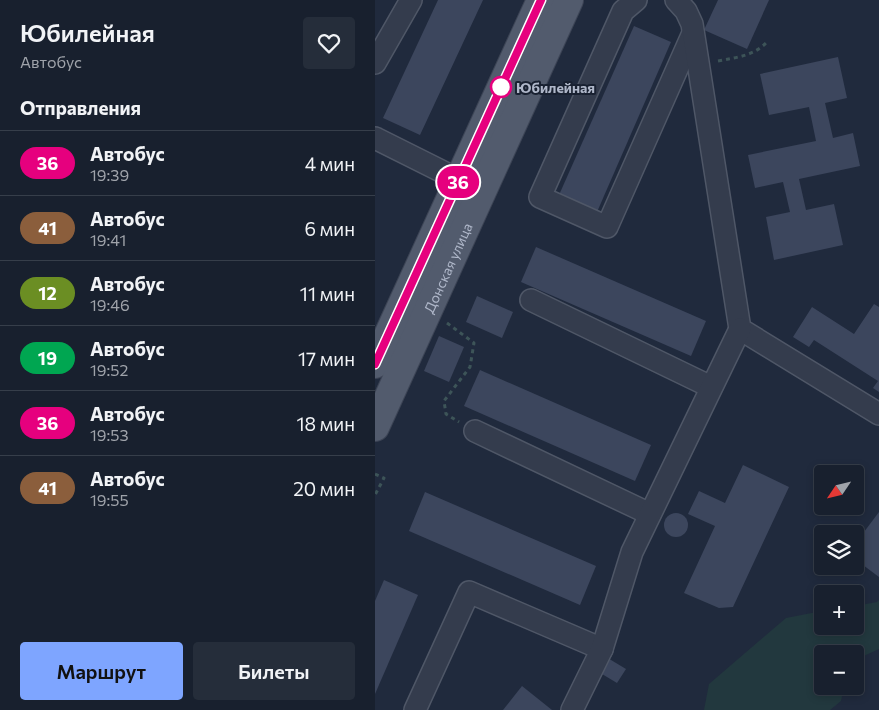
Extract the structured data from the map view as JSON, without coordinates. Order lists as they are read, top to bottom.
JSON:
{
  "streets": {
    "main road": ["Донская улица"]
  },
  "places": ["Юбилейная"],
  "lines": ["bus line 36"],
  "north": "bottom left",
  "page": {
    "heading": [
      ["Юбилейная", "Автобус"],
      "Отправления"
    ],
    "on_map": "36",
    "list": [
      {
        "mark": "36",
        "name": "Автобус",
        "note": "19:39",
        "value": "4 мин"
      },
      {
        "mark": "41",
        "name": "Автобус",
        "note": "19:41",
        "value": "6 мин"
      },
      {
        "mark": "12",
        "name": "Автобус",
        "note": "19:46",
        "value": "11 мин"
      },
      {
        "mark": "19",
        "name": "Автобус",
        "note": "19:52",
        "value": "17 мин"
      },
      {
        "mark": "36",
        "name": "Автобус",
        "note": "19:53",
        "value": "18 мин"
      },
      {
        "mark": "41",
        "name": "Автобус",
        "note": "19:55",
        "value": "20 мин"
      }
    ],
    "map_buttons": ["+", "−"],
    "buttons": ["Маршрут", "Билеты"]
  }
}
